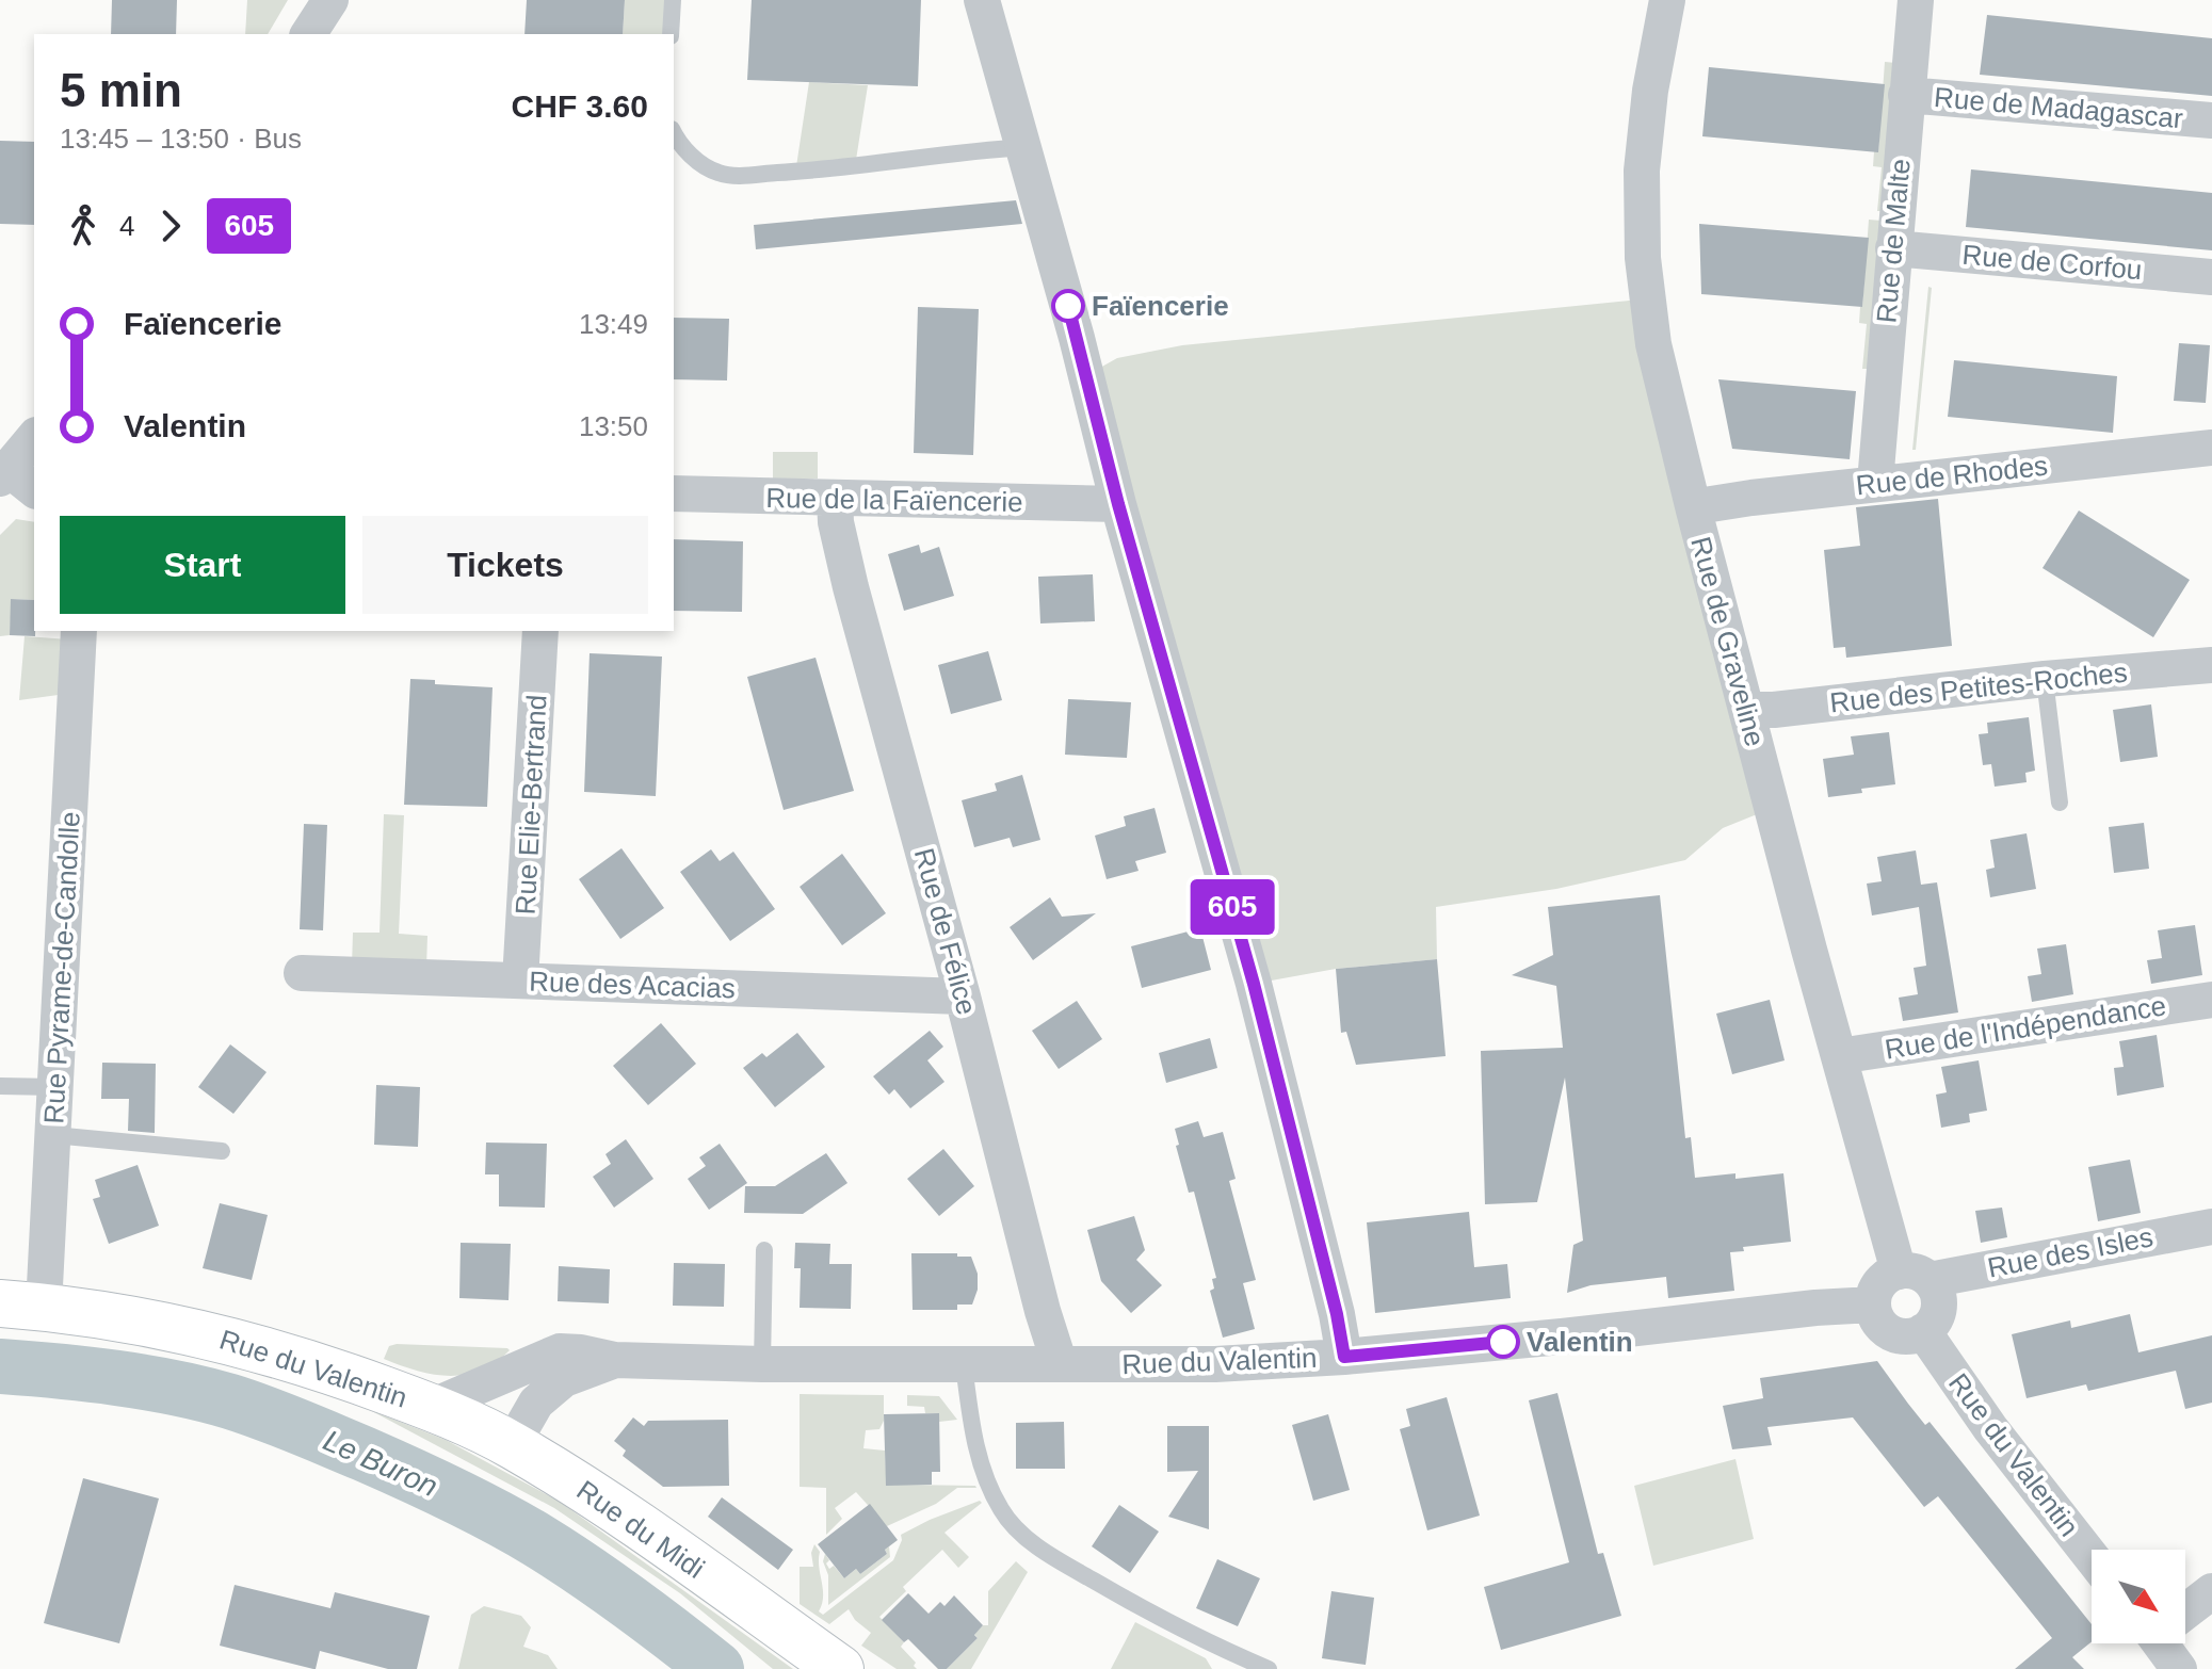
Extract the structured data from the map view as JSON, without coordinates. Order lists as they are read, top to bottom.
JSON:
{
  "streets": {
    "main road": ["Rue du Valentin", "Rue du Midi"],
    "street": [
      "Rue de Madagascar",
      "Rue de Malte",
      "Rue de Corfou",
      "Rue de Rhodes",
      "Rue de la Faïencerie",
      "Rue de Graveline",
      "Rue des Petites-Roches",
      "Rue Elie-Bertrand",
      "Rue de Félice",
      "Rue Pyrame-de-Candolle",
      "Rue des Acacias",
      "Rue de l'Indépendance",
      "Rue des Isles"
    ]
  },
  "crossings": [
    ["Rue de Madagascar", "Rue de Malte"],
    ["Rue de Malte", "Rue de Corfou"],
    ["Rue de Malte", "Rue de Rhodes"],
    ["Rue de Rhodes", "Rue de Graveline"],
    ["Rue de la Faïencerie", "Rue de Félice"],
    ["Rue de Graveline", "Rue des Petites-Roches"],
    ["Rue de Graveline", "Rue de l'Indépendance"],
    ["Rue de Graveline", "Rue des Isles"],
    ["Rue de Graveline", "Rue du Valentin"],
    ["Rue Elie-Bertrand", "Rue des Acacias"],
    ["Rue de Félice", "Rue des Acacias"],
    ["Rue de Félice", "Rue du Valentin"],
    ["Rue Pyrame-de-Candolle", "Rue du Valentin"],
    ["Rue des Isles", "Rue du Valentin"],
    ["Rue du Valentin", "Rue du Midi"]
  ],
  "water": ["Le Buron"],
  "places": ["Faïencerie", "Valentin"],
  "lines": ["bus line 605"],
  "north": "bottom right",
  "page": {
    "on_map": "605",
    "heading": ["5 min", "13:45 – 13:50 · Bus", "CHF 3.60"],
    "legs": ["4", "605"],
    "list": [
      {
        "name": "Faïencerie",
        "value": "13:49"
      },
      {
        "name": "Valentin",
        "value": "13:50"
      }
    ],
    "buttons": ["Start", "Tickets"]
  }
}
